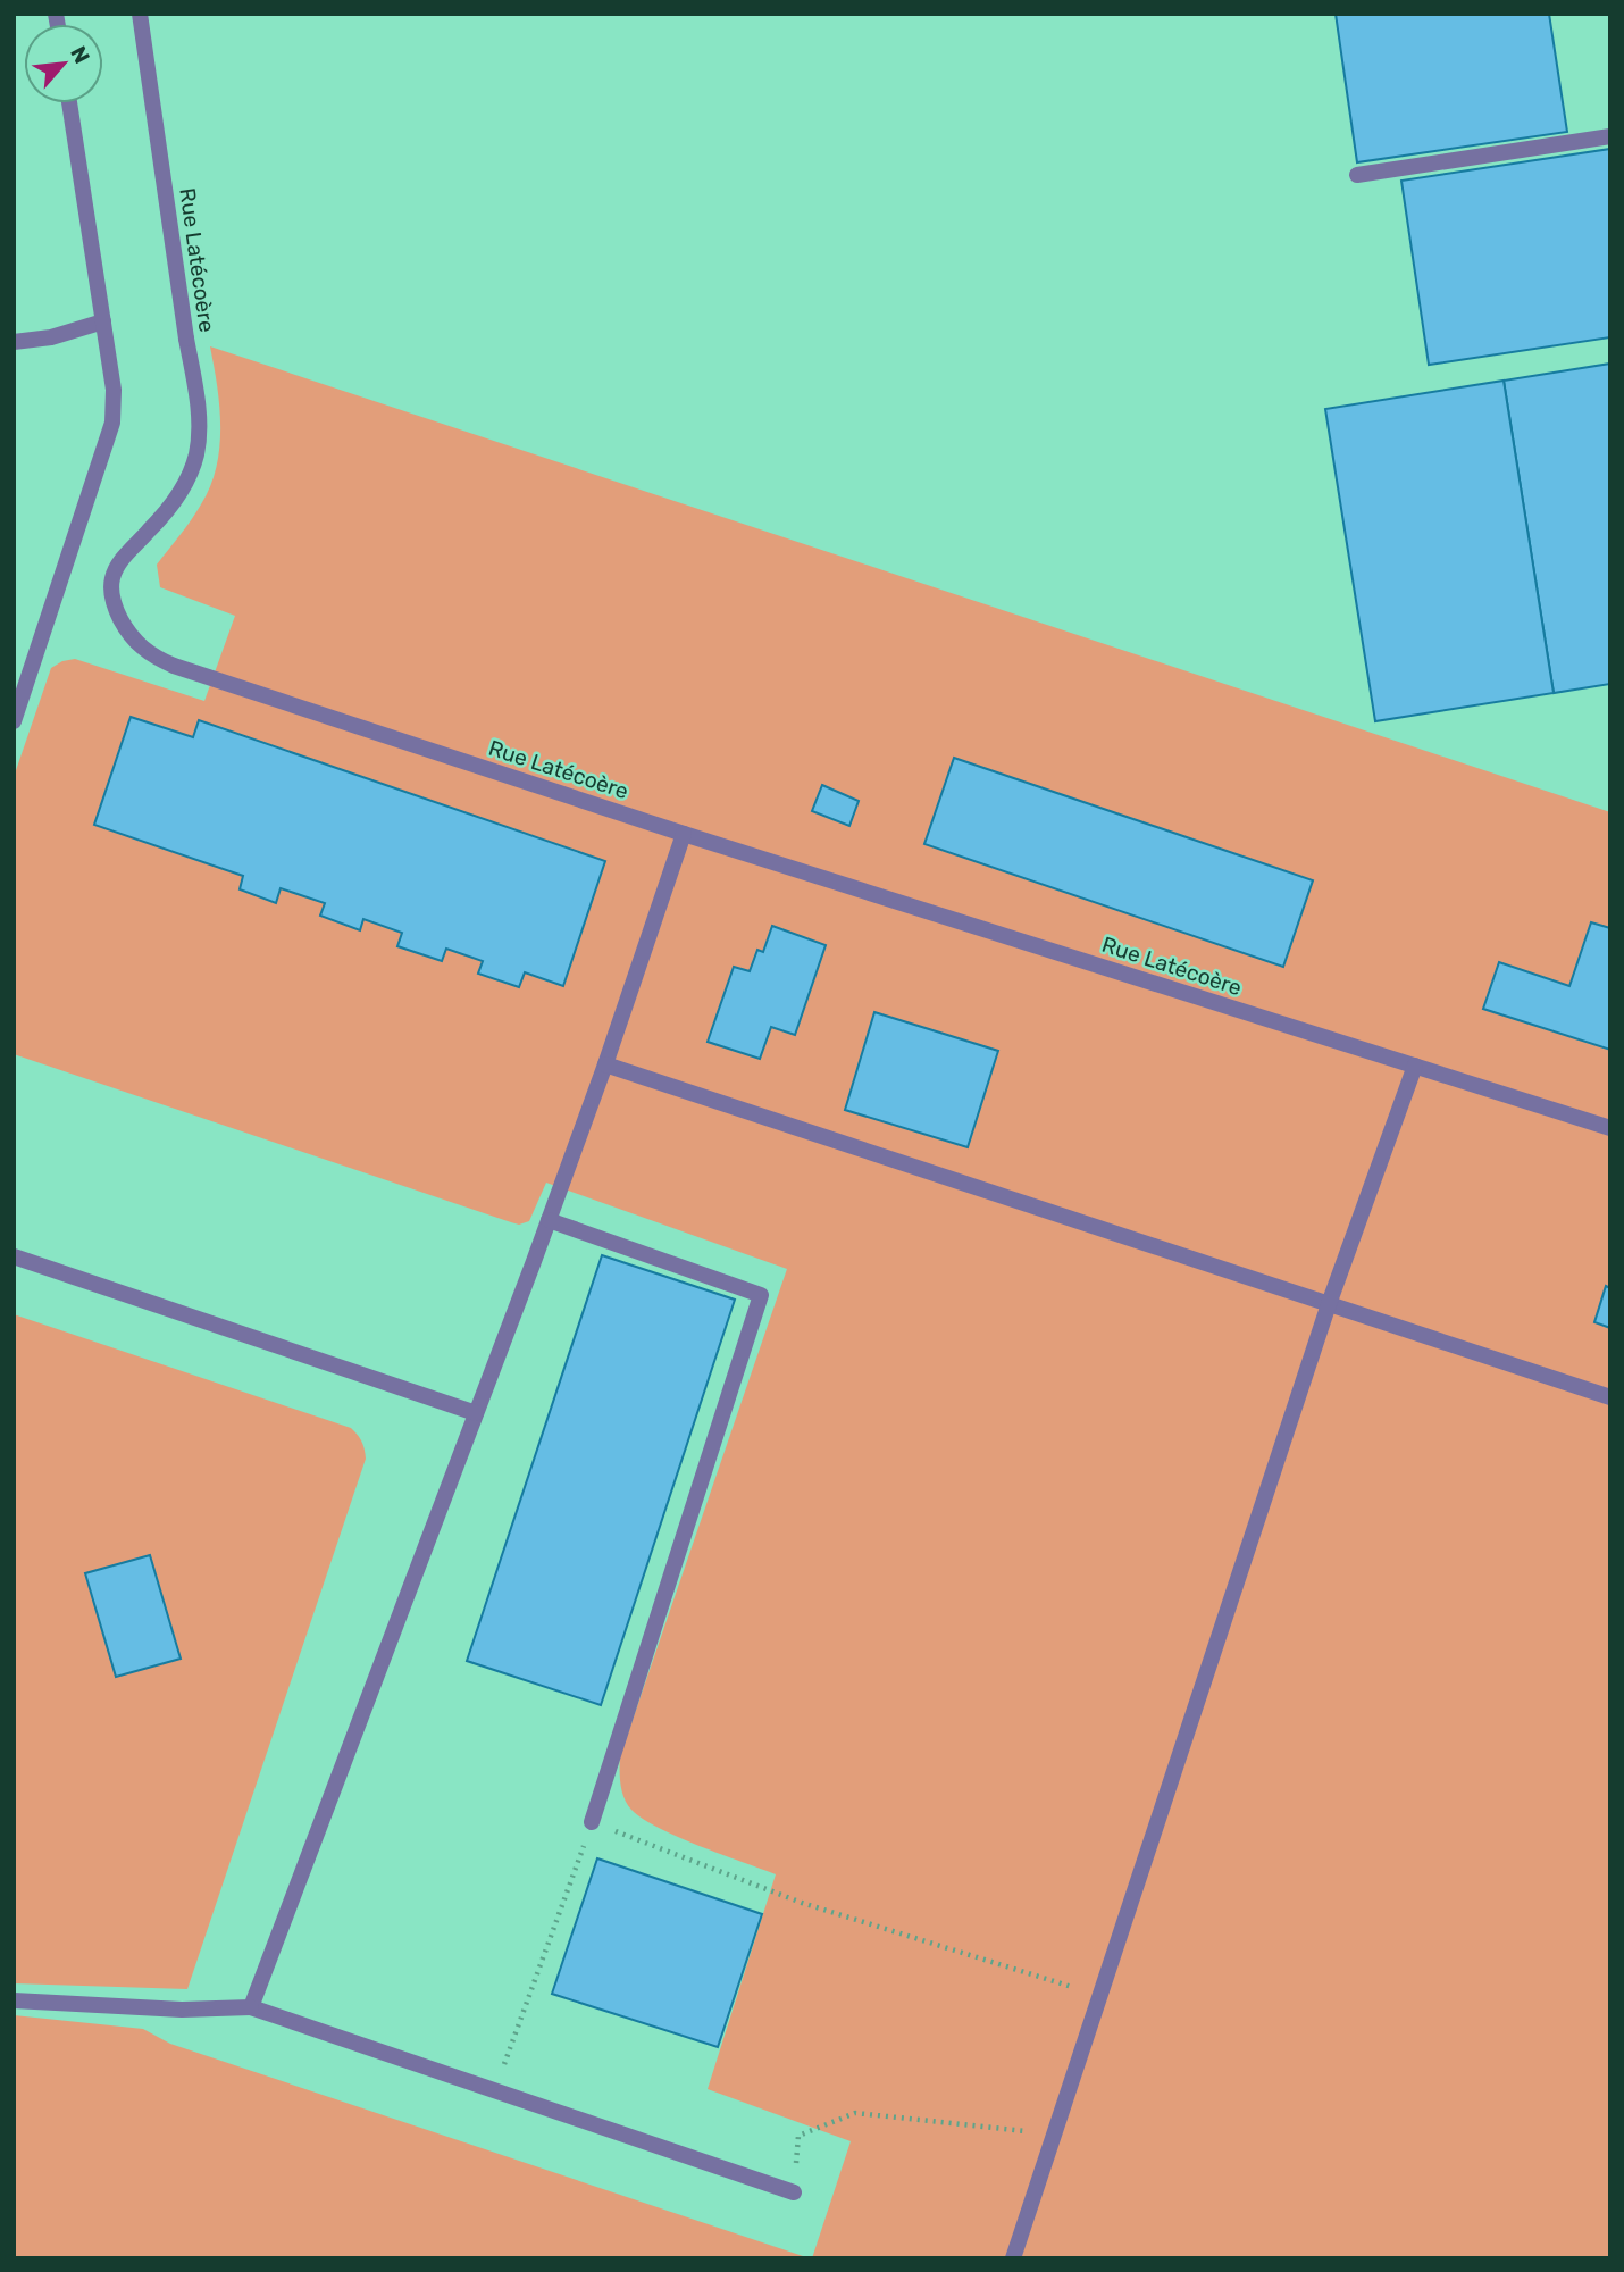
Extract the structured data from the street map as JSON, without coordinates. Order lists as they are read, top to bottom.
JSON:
{
  "streets": {
    "street": ["Rue Latécoère"]
  },
  "north": "top right"
}
